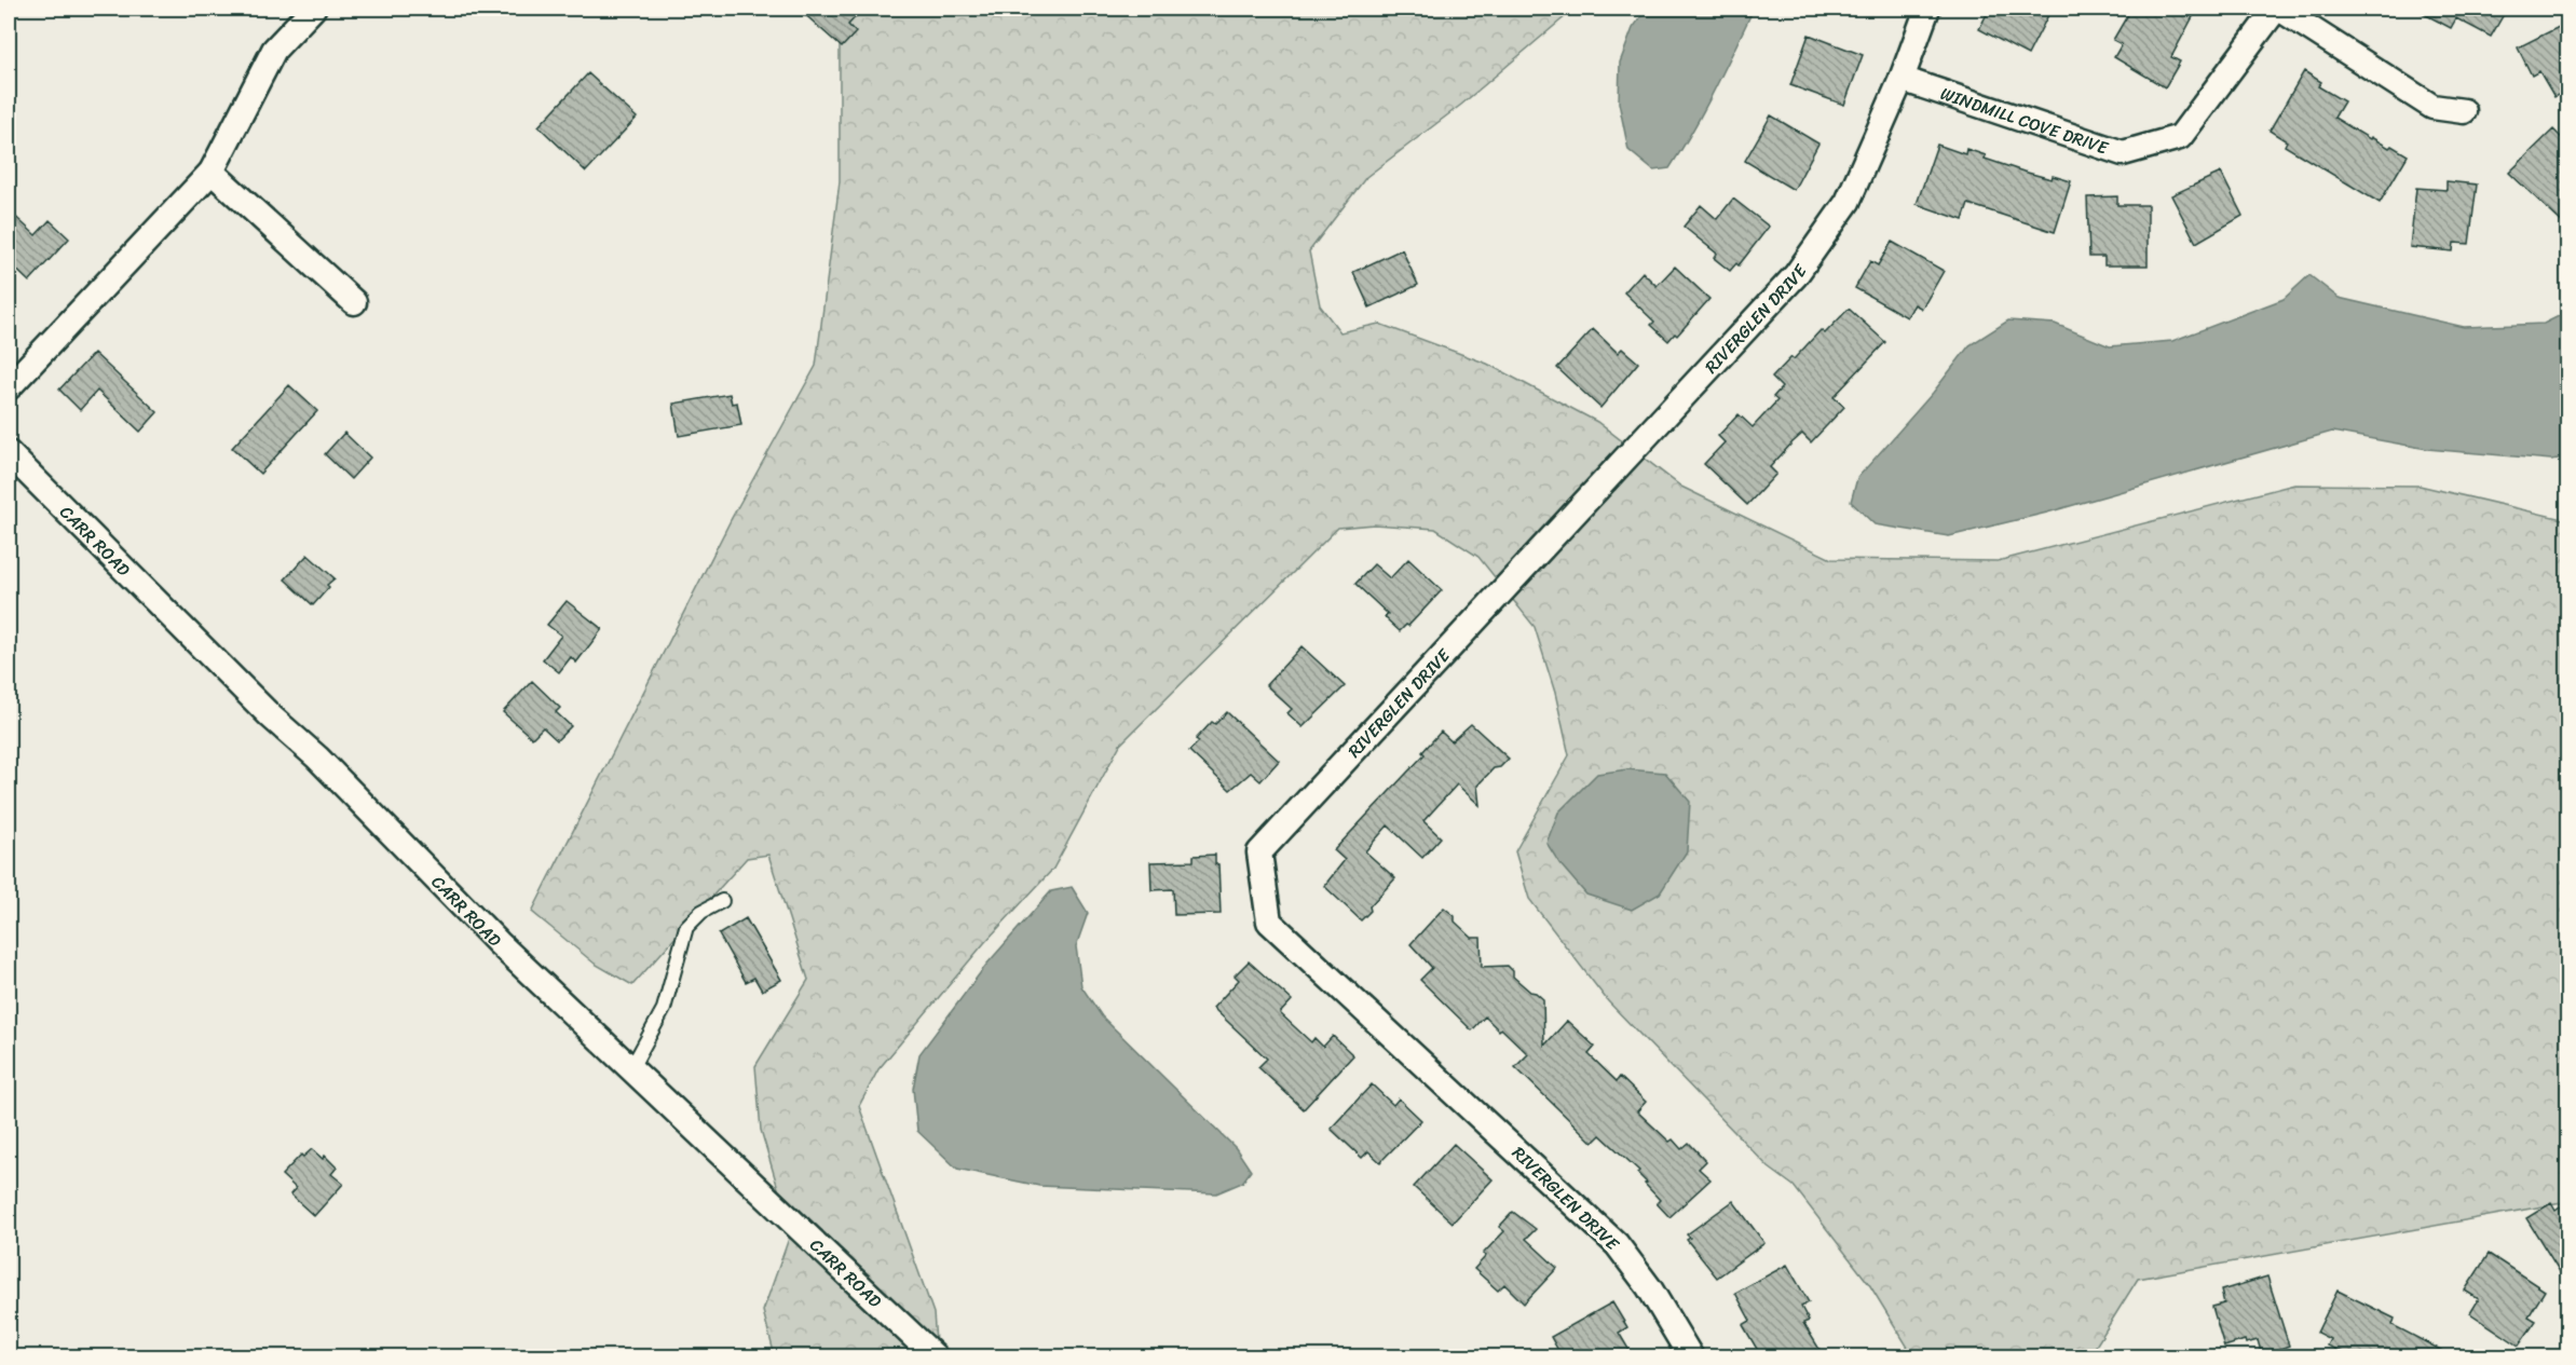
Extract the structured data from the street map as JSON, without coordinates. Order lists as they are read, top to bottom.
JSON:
{
  "streets": {
    "street": ["WINDMILL COVE DRIVE", "RIVERGLEN DRIVE", "CARR ROAD"]
  },
  "crossings": [
    ["WINDMILL COVE DRIVE", "RIVERGLEN DRIVE"]
  ]
}
